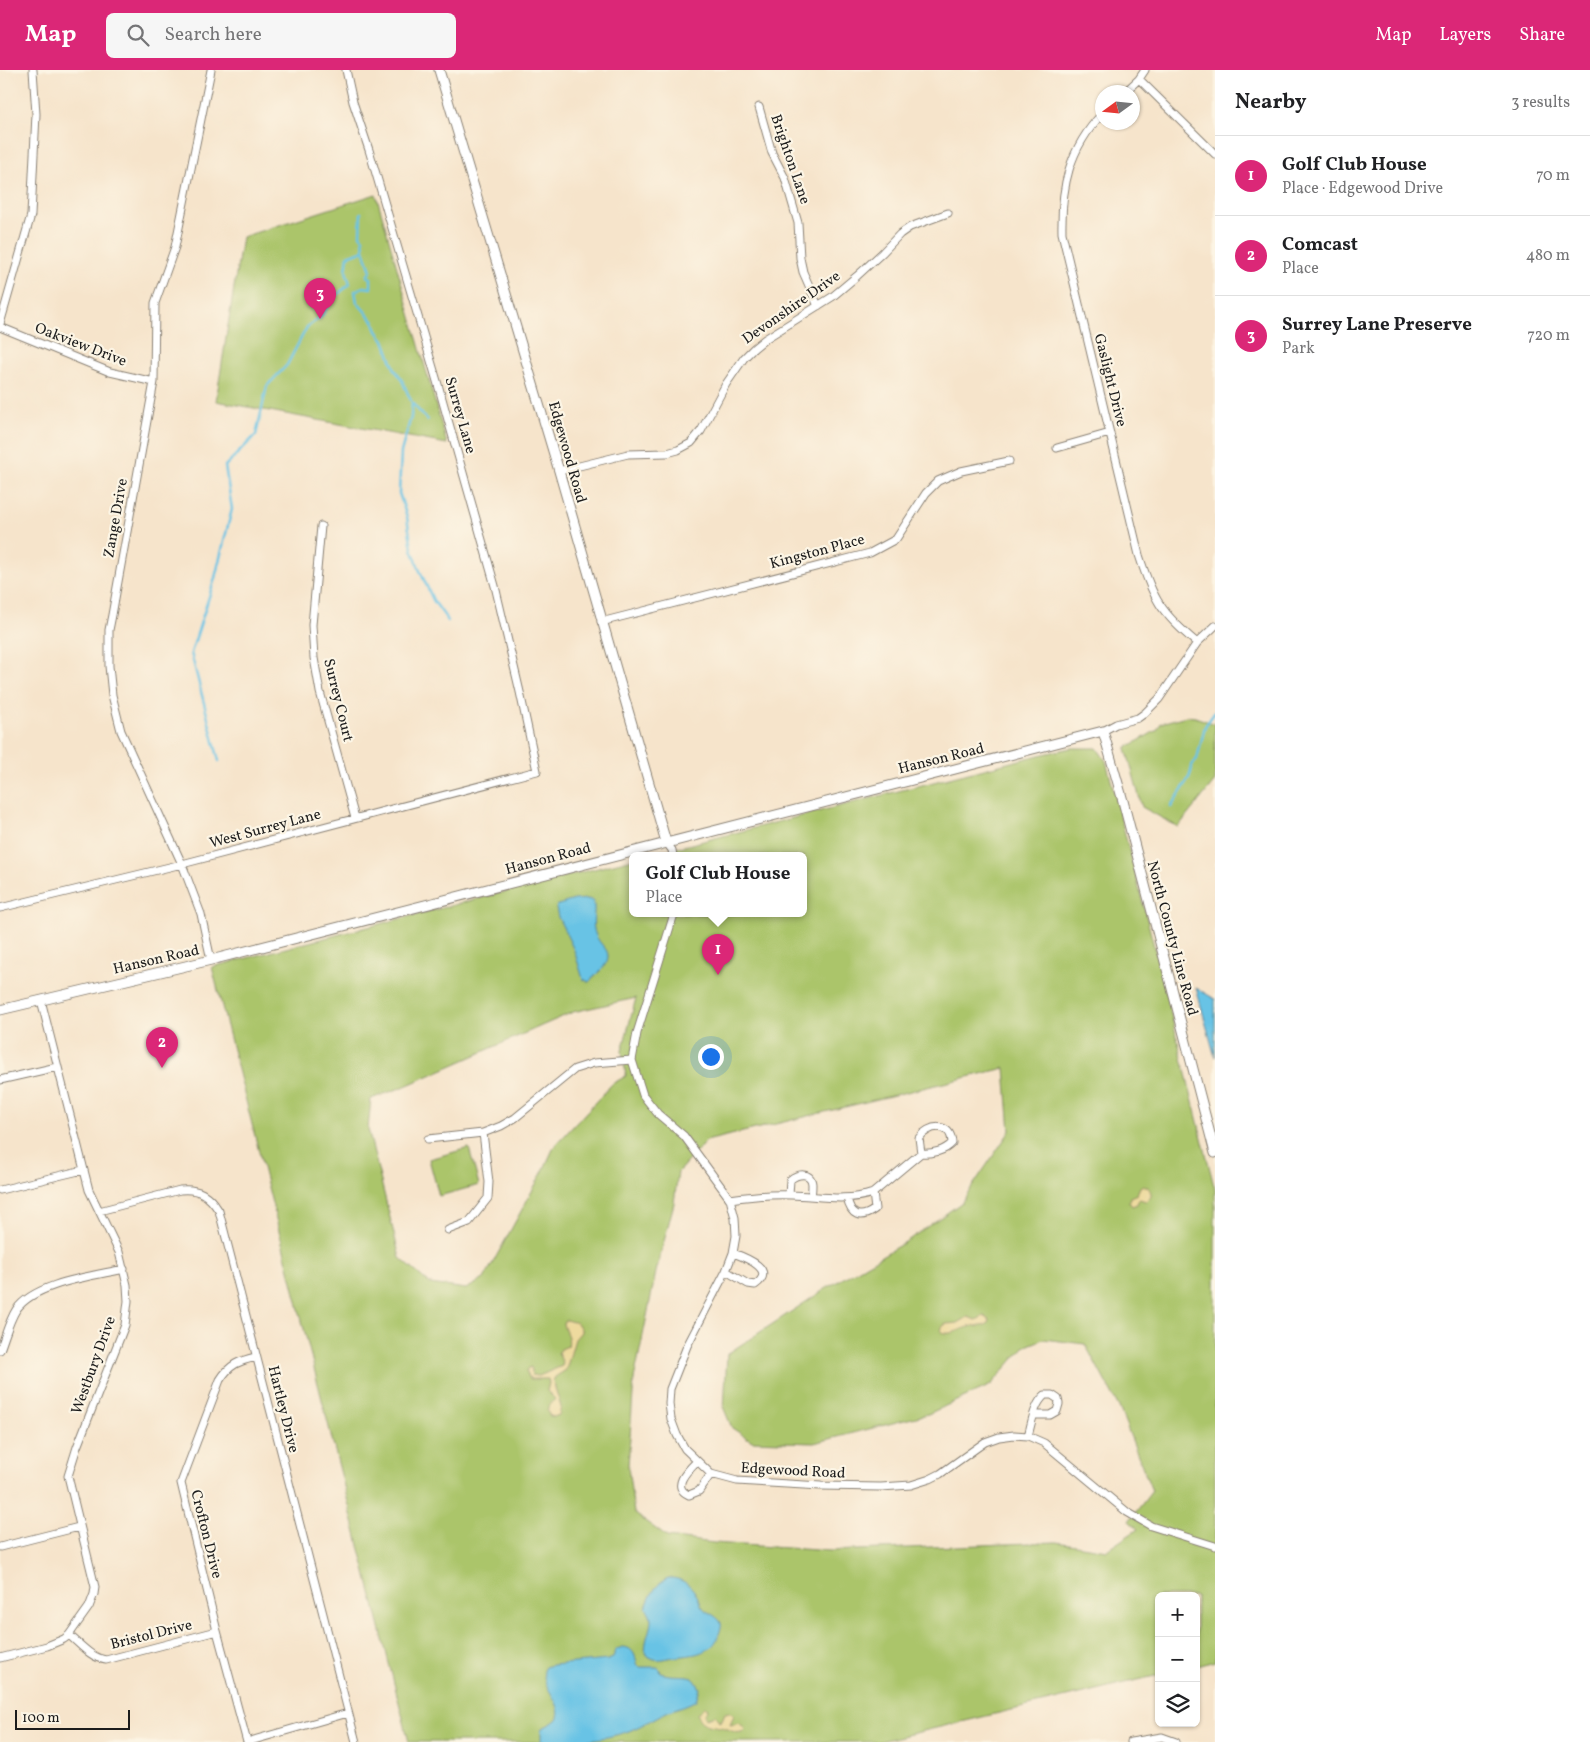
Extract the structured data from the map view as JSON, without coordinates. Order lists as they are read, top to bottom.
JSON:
{
  "streets": {
    "street": [
      "Brighton Lane",
      "Devonshire Drive",
      "Oakview Drive",
      "Gaslight Drive",
      "Surrey Lane",
      "Edgewood Road",
      "Zange Drive",
      "Kingston Place",
      "Surrey Court",
      "Hanson Road",
      "West Surrey Lane",
      "North County Line Road",
      "Westbury Drive",
      "Hartley Drive",
      "Crofton Drive",
      "Bristol Drive"
    ]
  },
  "crossings": [
    ["Brighton Lane", "Devonshire Drive"],
    ["Devonshire Drive", "Edgewood Road"],
    ["Oakview Drive", "Zange Drive"],
    ["Surrey Lane", "West Surrey Lane"],
    ["Edgewood Road", "Kingston Place"],
    ["Edgewood Road", "Hanson Road"],
    ["Zange Drive", "Hanson Road"],
    ["Zange Drive", "West Surrey Lane"],
    ["Surrey Court", "West Surrey Lane"],
    ["Hanson Road", "North County Line Road"],
    ["Hanson Road", "Westbury Drive"],
    ["Westbury Drive", "Hartley Drive"],
    ["Westbury Drive", "Bristol Drive"],
    ["Hartley Drive", "Crofton Drive"],
    ["Crofton Drive", "Bristol Drive"]
  ],
  "scale_bar": "100 m",
  "north": "left",
  "page": {
    "header": "Map",
    "search": "Search here",
    "nav": ["Map", "Layers", "Share"],
    "heading": ["Nearby", "3 results"],
    "list": [
      {
        "mark": "1",
        "name": "Golf Club House",
        "note": "Place · Edgewood Drive",
        "value": "70 m"
      },
      {
        "mark": "2",
        "name": "Comcast",
        "note": "Place",
        "value": "480 m"
      },
      {
        "mark": "3",
        "name": "Surrey Lane Preserve",
        "note": "Park",
        "value": "720 m"
      }
    ],
    "pins": ["3", "1", "2"],
    "popup": ["Golf Club House", "Place"],
    "map_buttons": ["+", "−"],
    "scale": "100 m"
  }
}
